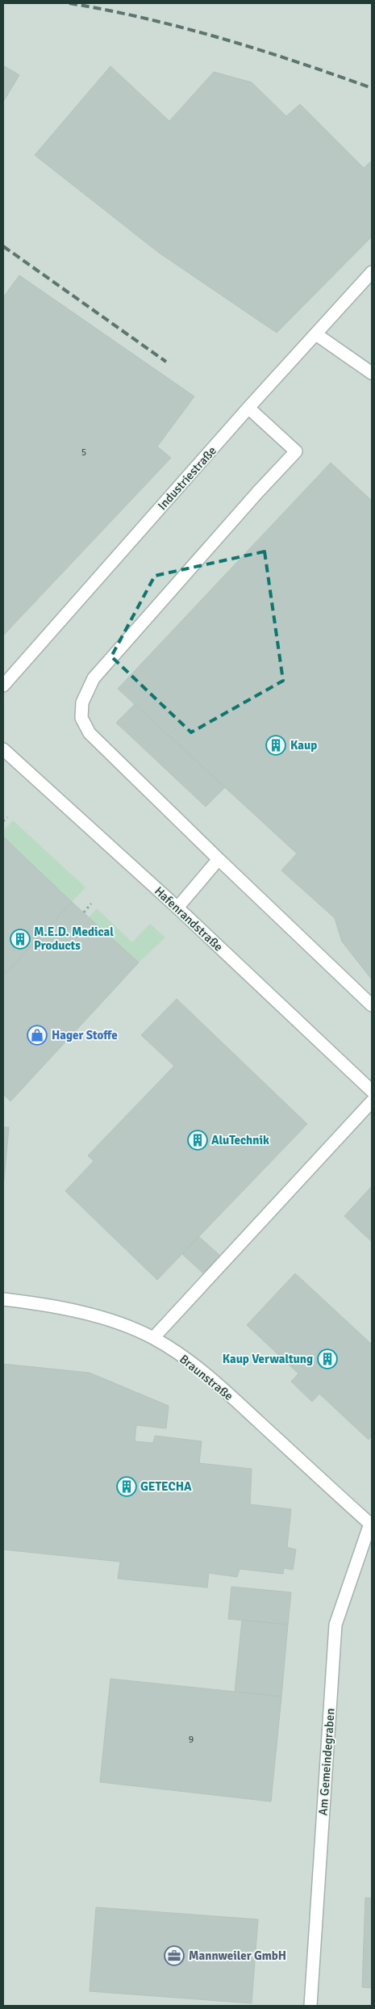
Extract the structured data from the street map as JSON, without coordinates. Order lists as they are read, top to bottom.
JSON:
{
  "streets": {
    "street": [
      "Industriestraße",
      "Hafenrandstraße",
      "Braunstraße",
      "Am Gemeindegraben"
    ]
  },
  "crossings": [
    ["Braunstraße", "Am Gemeindegraben"]
  ],
  "places": {
    "building": [
      "Kaup",
      "M.E.D. Medical Products",
      "AluTechnik",
      "Kaup Verwaltung",
      "GETECHA"
    ],
    "shop": ["Hager Stoffe"],
    "office": ["Mannweiler GmbH"]
  },
  "house_numbers": ["5", "9"]
}
